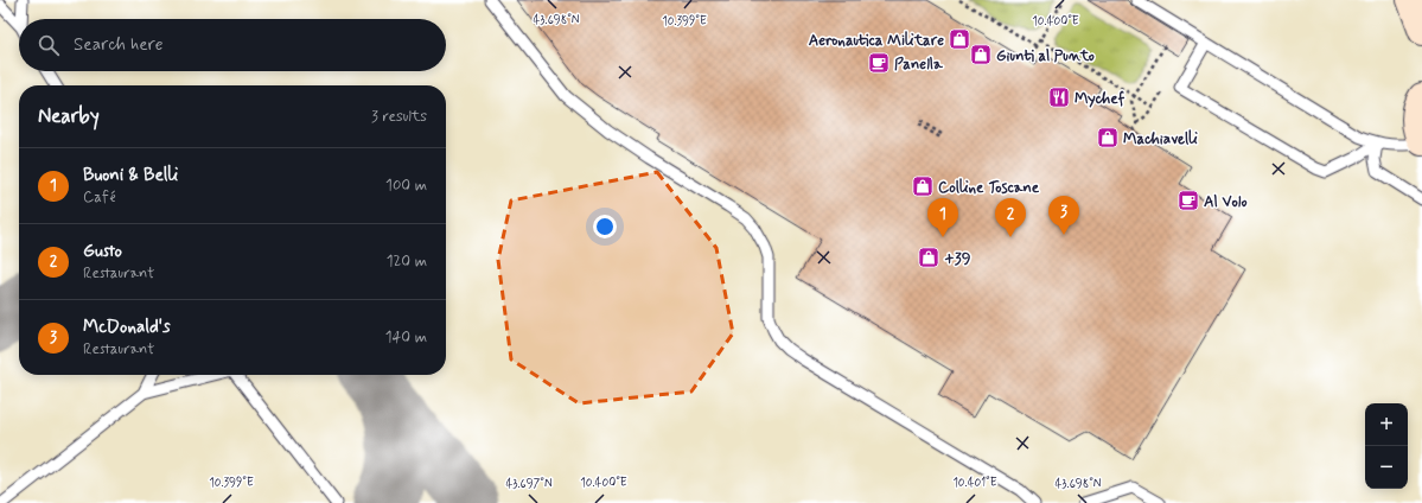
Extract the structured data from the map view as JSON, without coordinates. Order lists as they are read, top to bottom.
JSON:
{
  "places": {
    "shop": [
      "Aeronautica Militare",
      "Giunti al Punto",
      "Machiavelli",
      "Colline Toscane",
      "+39"
    ],
    "cafe": ["Panella", "Al Volo"],
    "restaurant": ["Mychef"]
  },
  "page": {
    "search": "Search here",
    "heading": ["Nearby", "3 results"],
    "list": [
      {
        "mark": "1",
        "name": "Buoni & Belli",
        "note": "Café",
        "value": "100 m"
      },
      {
        "mark": "2",
        "name": "Gusto",
        "note": "Restaurant",
        "value": "120 m"
      },
      {
        "mark": "3",
        "name": "McDonald's",
        "note": "Restaurant",
        "value": "140 m"
      }
    ],
    "pins": ["3", "1", "2"],
    "map_buttons": ["+", "−"]
  },
  "coordinates": [
    "43.698°N",
    "10.400°E",
    "10.399°E",
    "10.401°E",
    "43.697°N"
  ]
}
